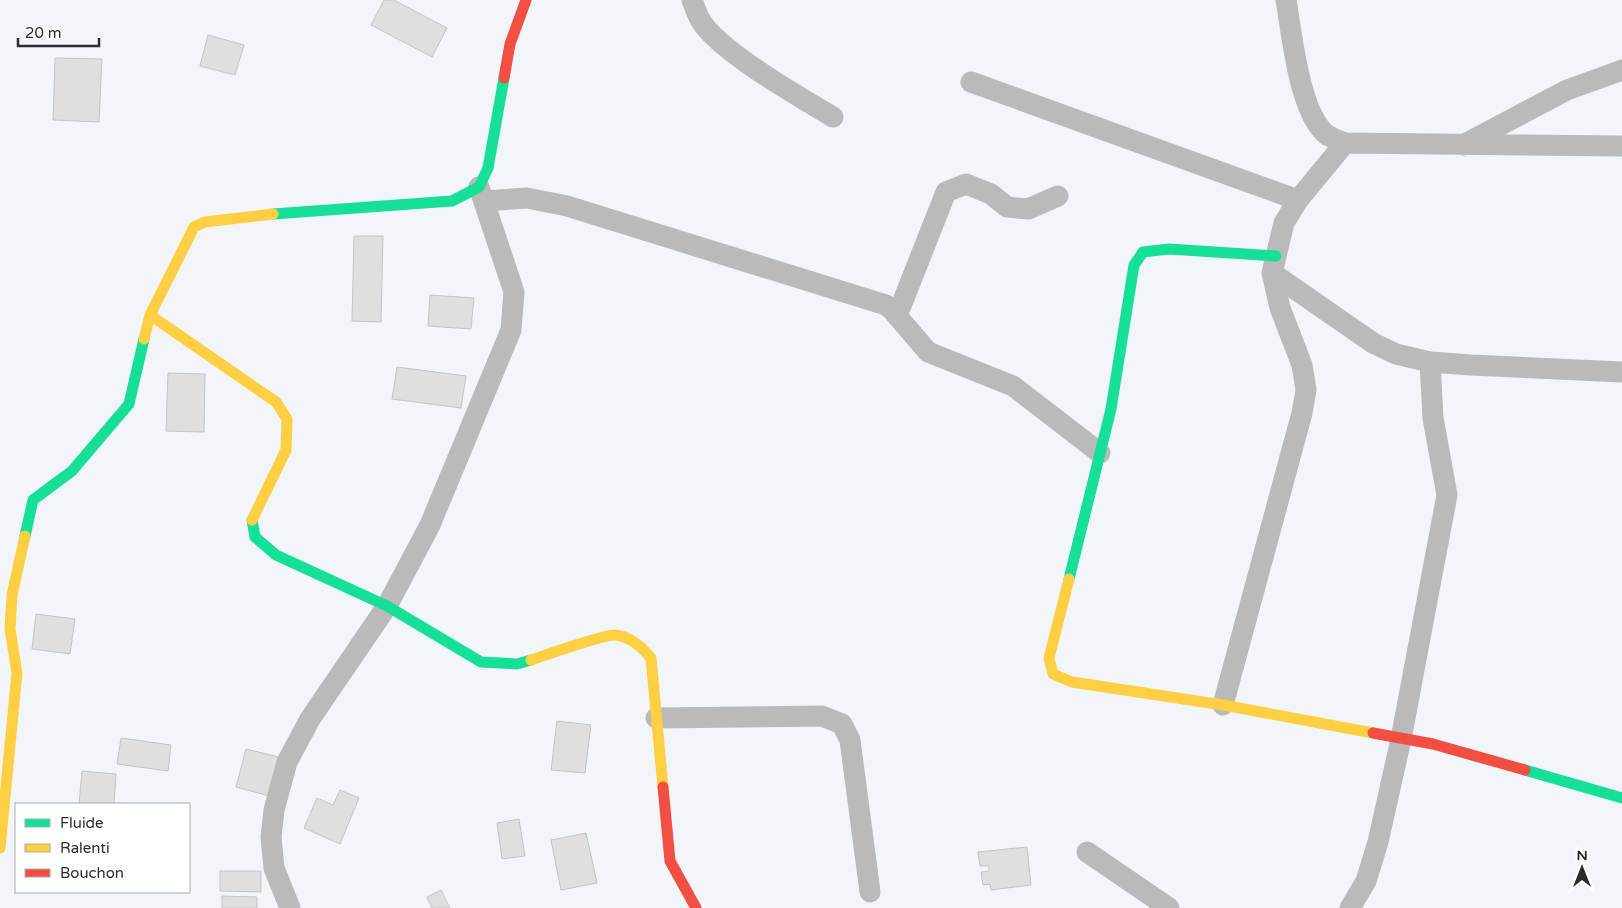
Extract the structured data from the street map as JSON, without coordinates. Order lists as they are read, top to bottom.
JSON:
{
  "legend": ["Fluide", "Ralenti", "Bouchon"],
  "scale_bar": "20 m",
  "north": "top"
}
